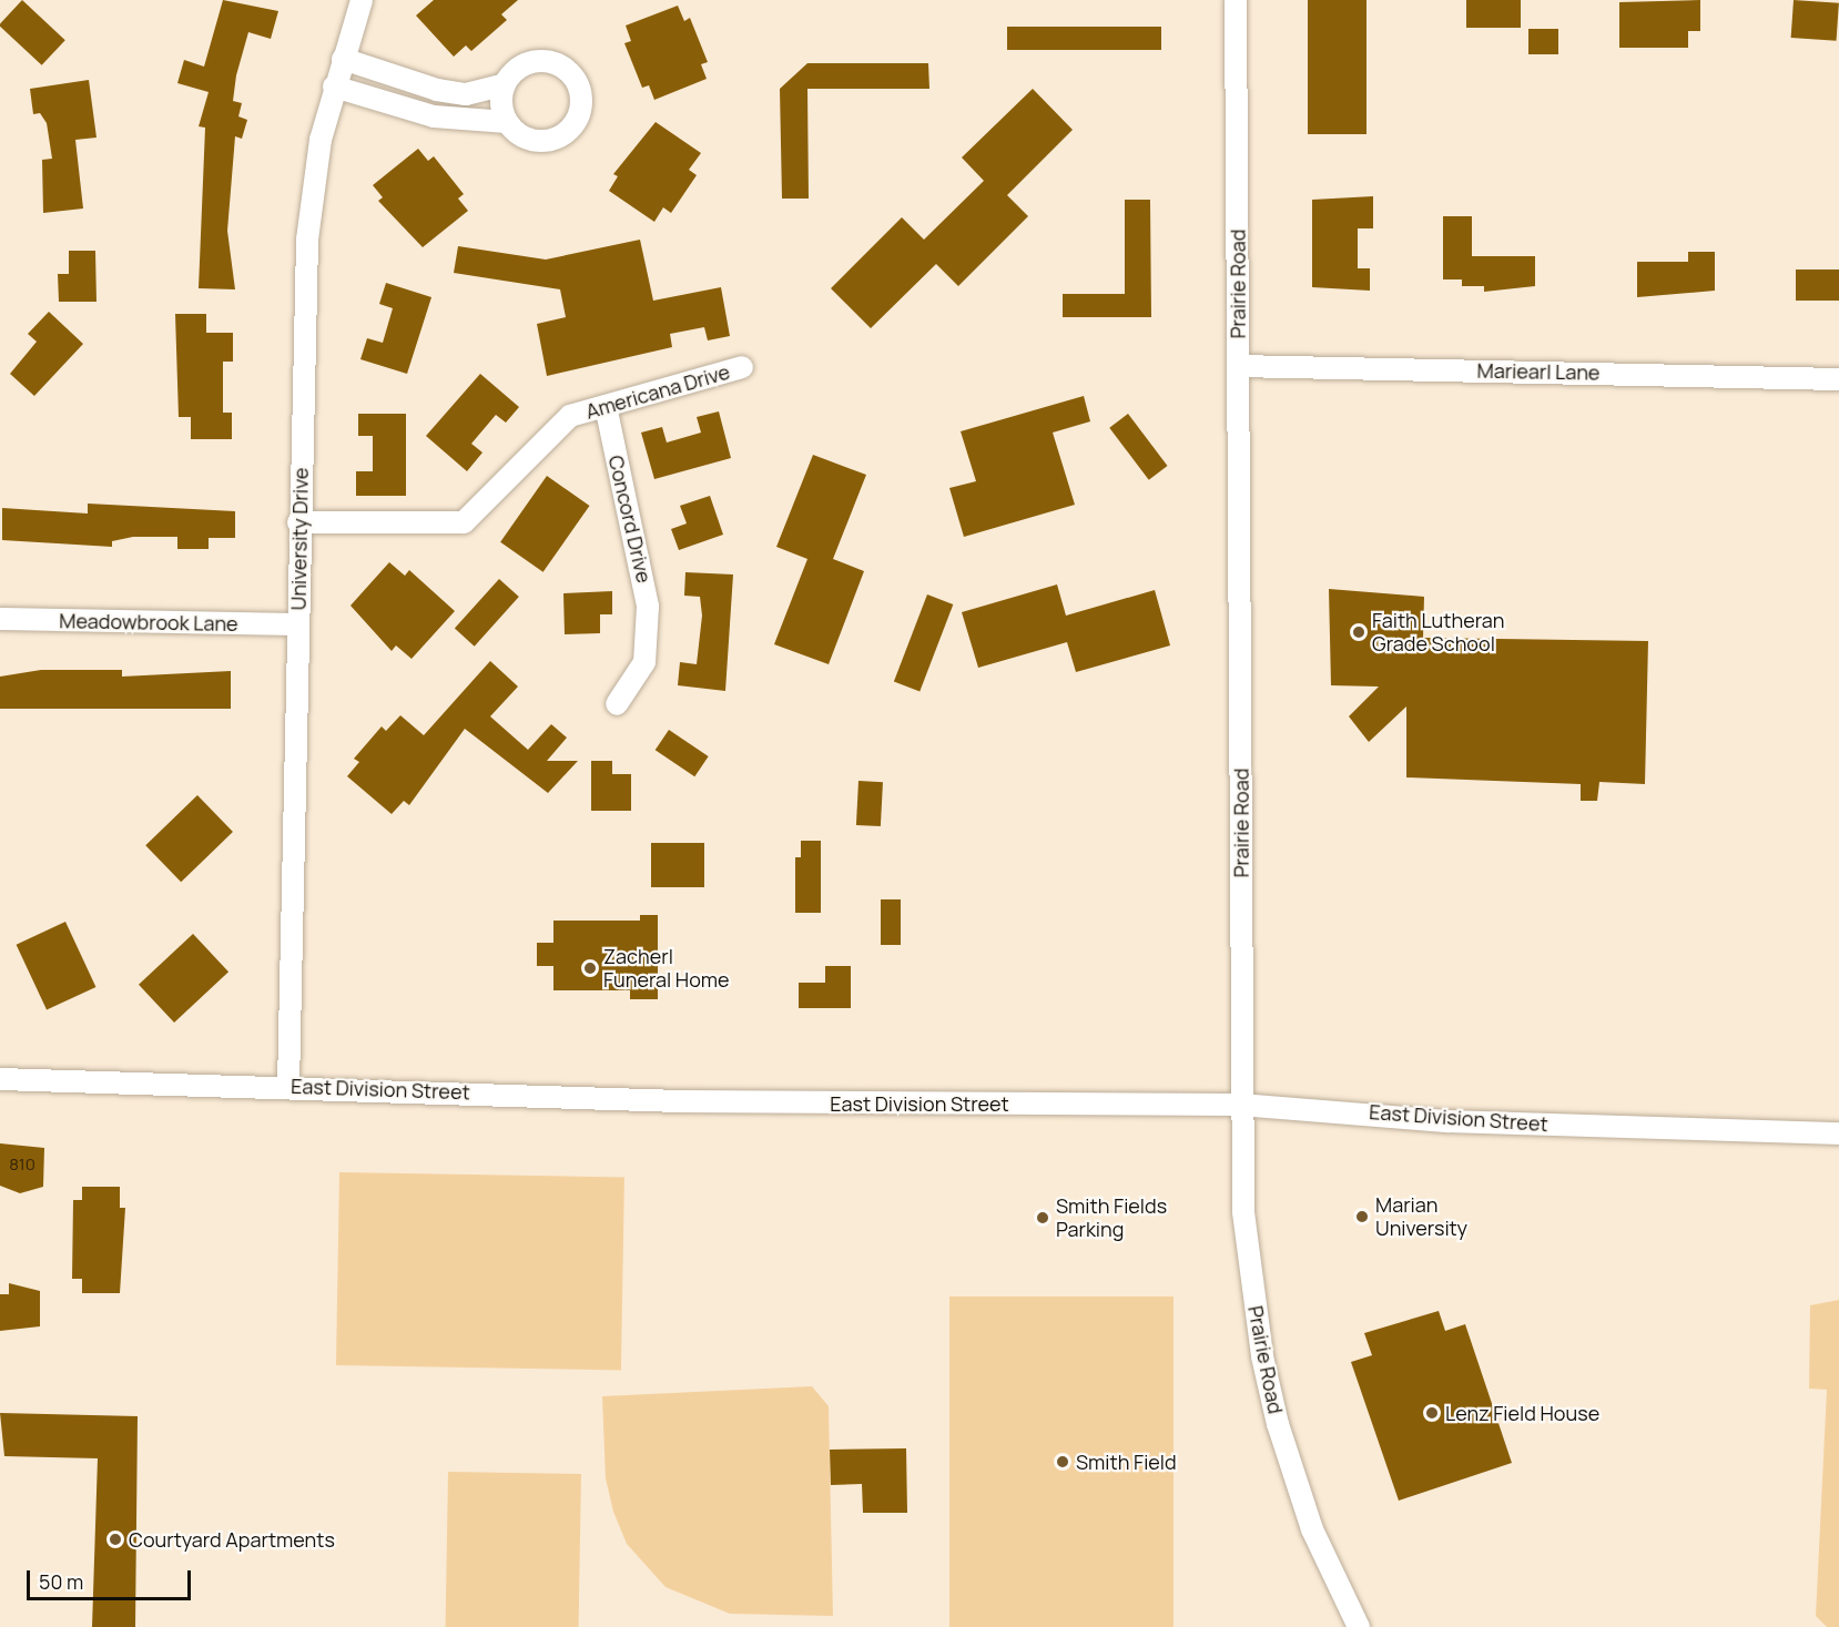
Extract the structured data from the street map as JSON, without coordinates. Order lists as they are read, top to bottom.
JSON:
{
  "streets": {
    "street": [
      "Prairie Road",
      "Mariearl Lane",
      "Americana Drive",
      "Concord Drive",
      "University Drive",
      "Meadowbrook Lane",
      "East Division Street"
    ]
  },
  "crossings": [
    ["Prairie Road", "Mariearl Lane"],
    ["Prairie Road", "East Division Street"],
    ["Americana Drive", "Concord Drive"],
    ["Americana Drive", "University Drive"],
    ["University Drive", "Meadowbrook Lane"],
    ["University Drive", "East Division Street"]
  ],
  "places": [
    "Faith Lutheran Grade School",
    "Zacherl Funeral Home",
    "Marian University",
    "Smith Fields Parking",
    "Lenz Field House",
    "Smith Field",
    "Courtyard Apartments"
  ],
  "house_numbers": ["810"],
  "scale_bar": "50 m"
}
